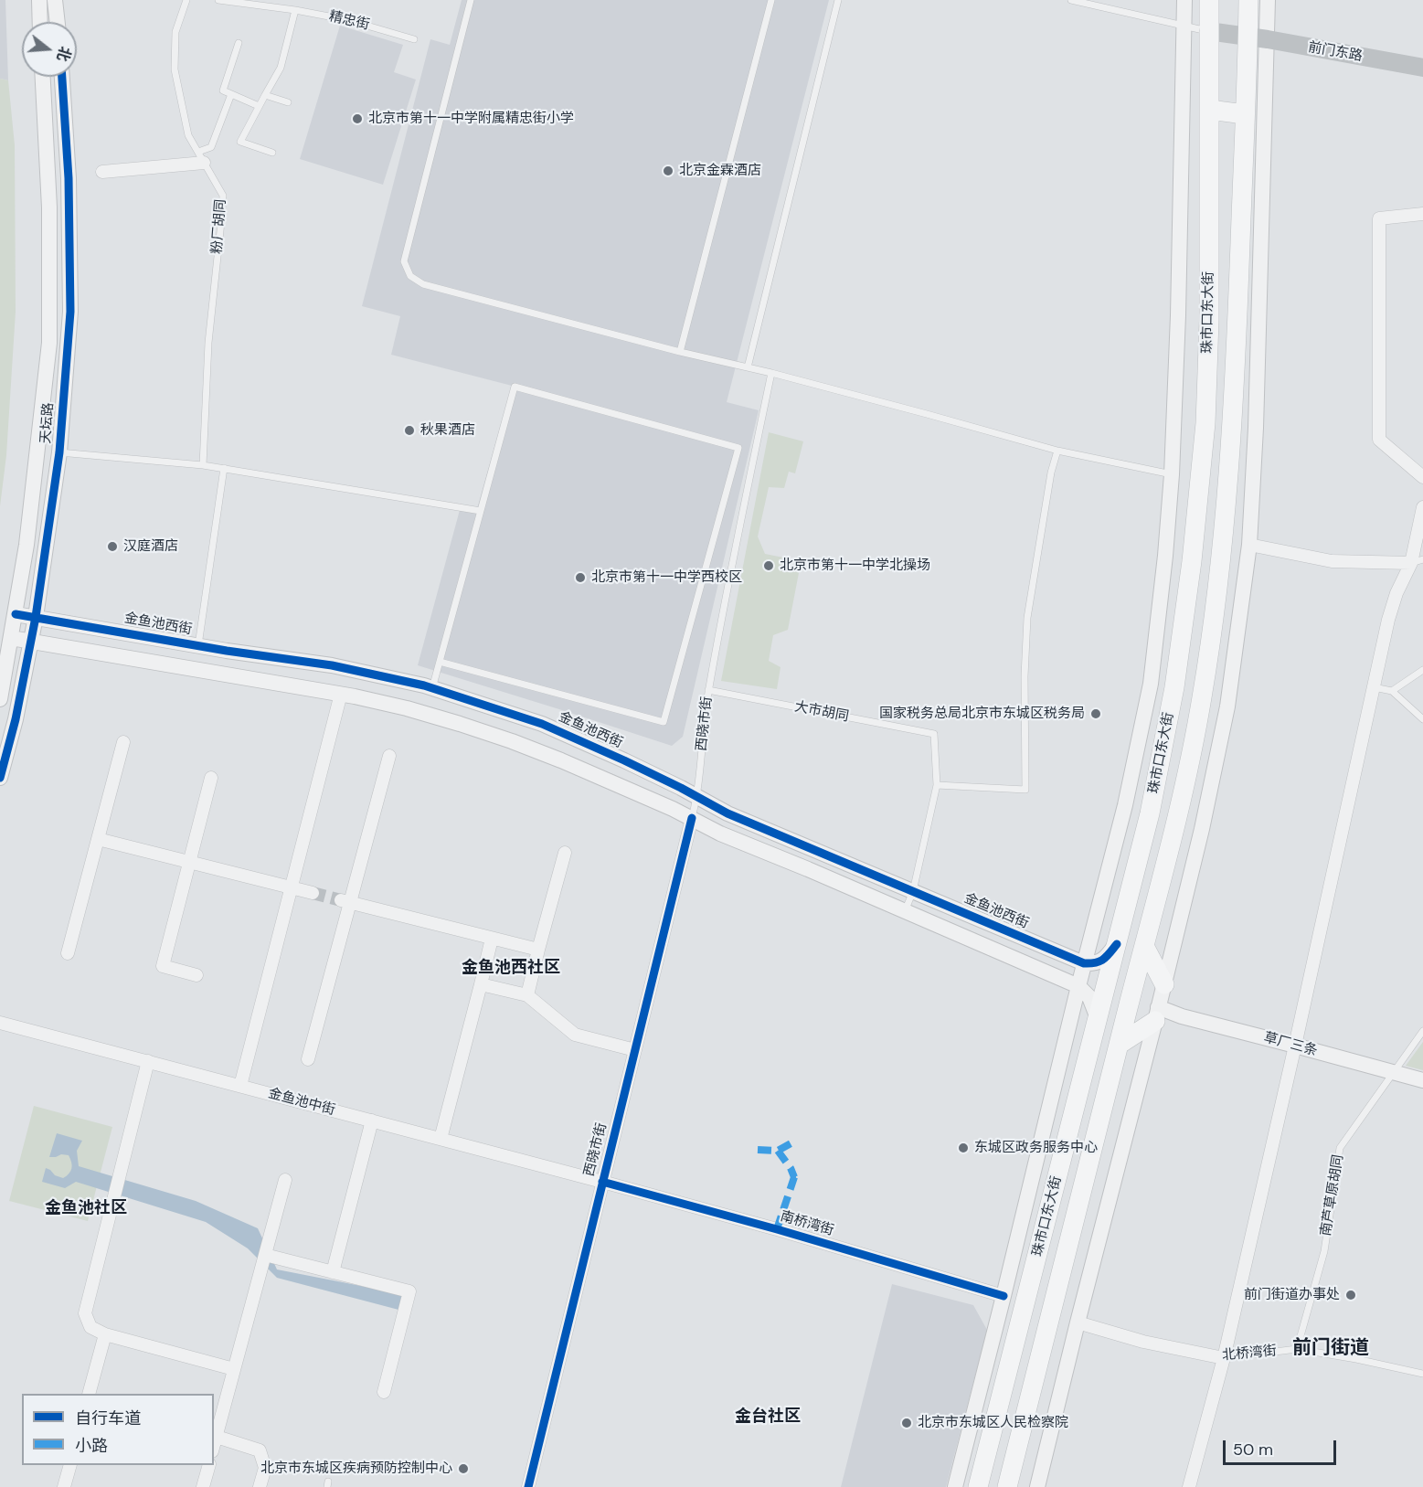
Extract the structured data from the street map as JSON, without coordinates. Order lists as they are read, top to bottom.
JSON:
{
  "streets": {
    "main road": ["前门东路", "珠市口东大街"],
    "street": [
      "天坛路",
      "金鱼池西街",
      "西晓市街",
      "草厂三条",
      "金鱼池中街",
      "南桥湾街",
      "北桥湾街"
    ],
    "lane": [
      "精忠街",
      "粉厂胡同",
      "大市胡同",
      "南芦草原胡同"
    ]
  },
  "crossings": [
    ["前门东路", "珠市口东大街"],
    ["珠市口东大街", "金鱼池西街"],
    ["珠市口东大街", "南桥湾街"],
    ["天坛路", "金鱼池西街"],
    ["金鱼池西街", "西晓市街"],
    ["大市胡同", "西晓市街"],
    ["西晓市街", "金鱼池中街"],
    ["西晓市街", "南桥湾街"],
    ["草厂三条", "南芦草原胡同"],
    ["金鱼池中街", "南桥湾街"],
    ["南芦草原胡同", "北桥湾街"]
  ],
  "districts": [
    "金鱼池西社区",
    "金鱼池社区",
    "前门街道",
    "金台社区"
  ],
  "places": [
    "北京市第十一中学附属精忠街小学",
    "北京金霖酒店",
    "秋果酒店",
    "汉庭酒店",
    "北京市第十一中学北操场",
    "北京市第十一中学西校区",
    "国家税务总局北京市东城区税务局",
    "东城区政务服务中心",
    "前门街道办事处",
    "北京市东城区人民检察院",
    "北京市东城区疾病预防控制中心"
  ],
  "legend": ["自行车道", "小路"],
  "scale_bar": "50 m",
  "north": "right"
}
